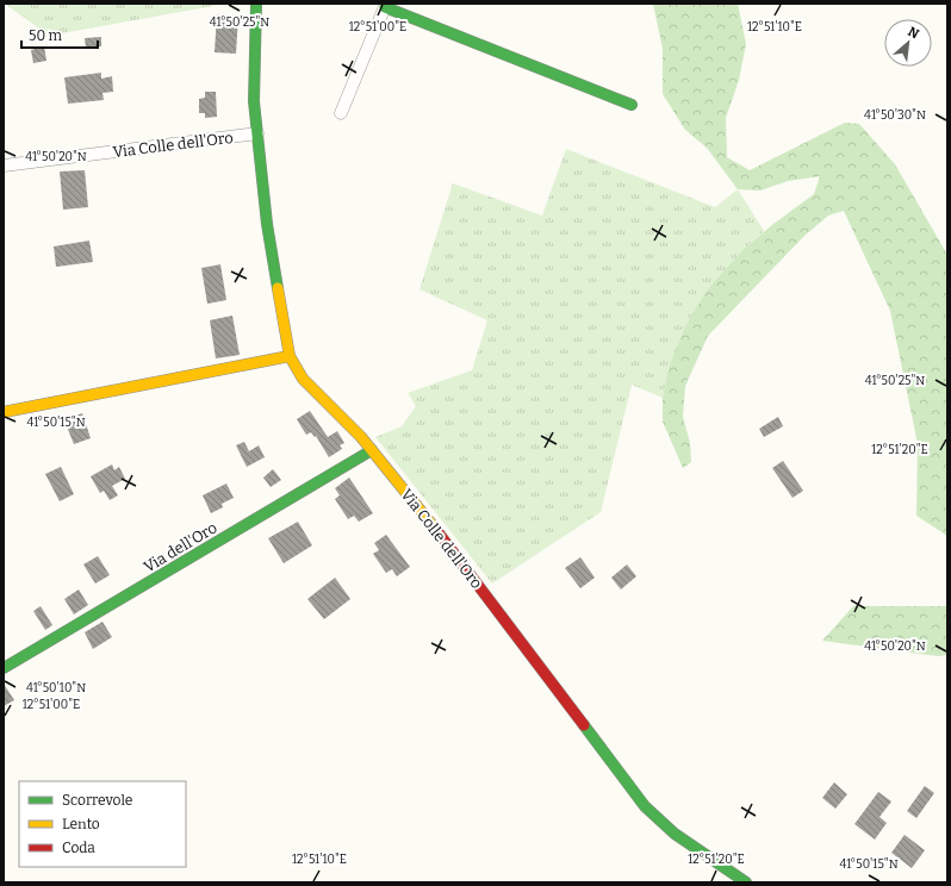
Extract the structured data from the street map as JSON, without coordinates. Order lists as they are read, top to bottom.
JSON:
{
  "streets": {
    "street": ["Via Colle dell'Oro", "Via dell'Oro"]
  },
  "crossings": [
    ["Via Colle dell'Oro", "Via dell'Oro"]
  ],
  "legend": ["Scorrevole", "Lento", "Coda"],
  "scale_bar": "50 m",
  "north": "top right",
  "coordinates": [
    "41°50'25\"N",
    "12°51'00\"E",
    "12°51'10\"E",
    "41°50'30\"N",
    "41°50'20\"N",
    "41°50'15\"N",
    "12°51'20\"E",
    "41°50'10\"N"
  ]
}
